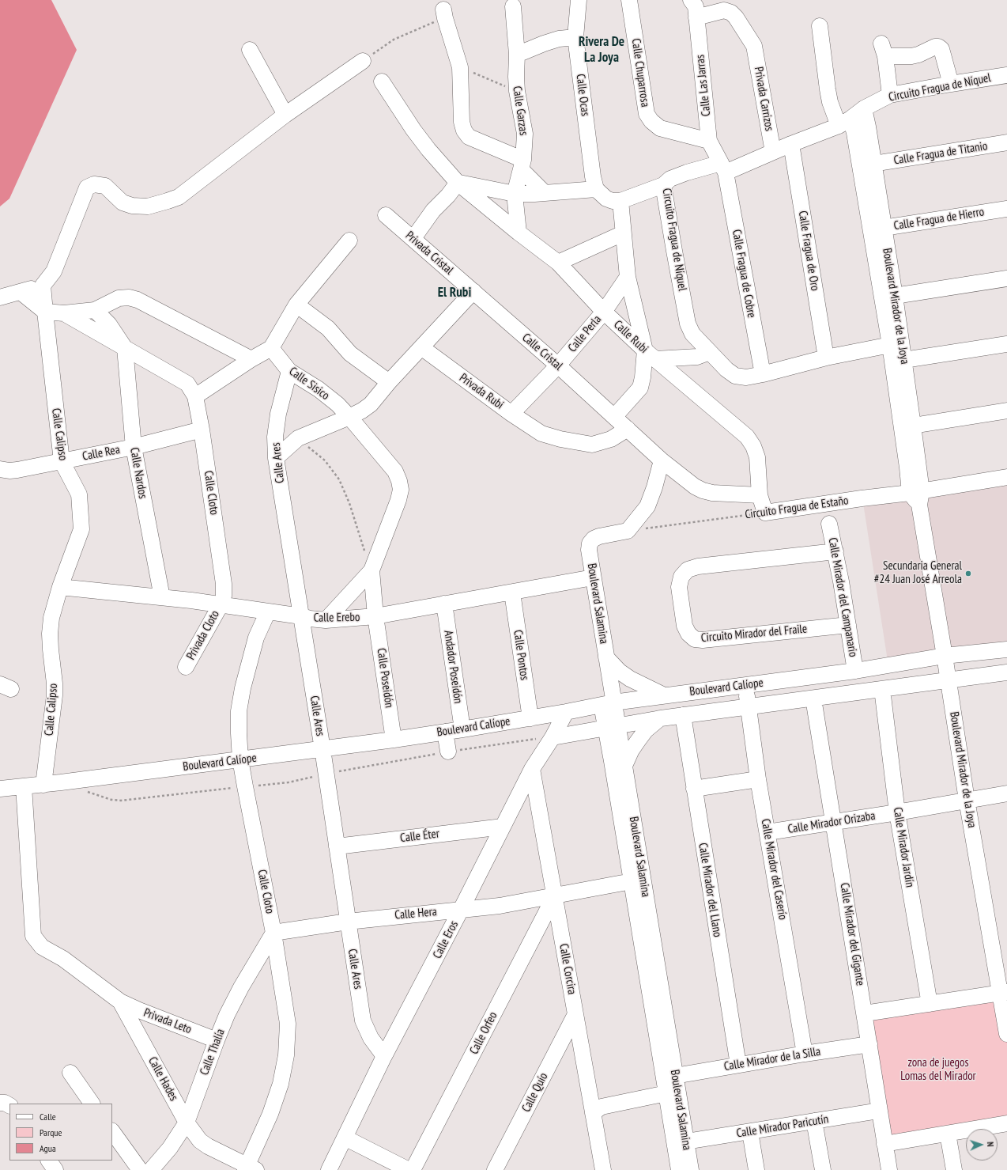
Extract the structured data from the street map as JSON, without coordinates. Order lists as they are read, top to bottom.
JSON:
{
  "streets": {
    "street": [
      "Calle Chuparrosa",
      "Calle Las Jarras",
      "Circuito Fragua de Níquel",
      "Calle Ocas",
      "Privada Carrizos",
      "Calle Garzas",
      "Calle Fragua de Titanio",
      "Calle Fragua de Hierro",
      "Calle Fragua de Oro",
      "Privada Cristal",
      "Calle Fragua de Cobre",
      "Boulevard Mirador de la Joya",
      "Calle Perla",
      "Calle Rubi",
      "Calle Cristal",
      "Calle Sisico",
      "Privada Rubi",
      "Calle Calipso",
      "Calle Rea",
      "Calle Ares",
      "Calle Nardos",
      "Calle Cloto",
      "Circuito Fragua de Estaño",
      "Calle Mirador del Campanario",
      "Boulevard Salamina",
      "Calle Erebo",
      "Circuito Mirador del Fraile",
      "Privada Cloto",
      "Calle Pontos",
      "Andador Poseidón",
      "Calle Poseidón",
      "Boulevard Calíope",
      "Calle Mirador Orizaba",
      "Calle Éter",
      "Calle Mirador Jardín",
      "Calle Mirador del Caserío",
      "Calle Mirador del Llano",
      "Calle Hera",
      "Calle Mirador del Gigante",
      "Calle Eros",
      "Calle Corcira",
      "Privada Leto",
      "Calle Orfeo",
      "Calle Thalía",
      "Calle Mirador de la Silla",
      "Calle Hades",
      "Calle Quío",
      "Calle Mirador Paricutín"
    ]
  },
  "crossings": [
    ["Calle Chuparrosa", "Calle Las Jarras"],
    ["Calle Las Jarras", "Circuito Fragua de Níquel"],
    ["Calle Las Jarras", "Privada Carrizos"],
    ["Calle Las Jarras", "Calle Fragua de Cobre"],
    ["Circuito Fragua de Níquel", "Privada Carrizos"],
    ["Circuito Fragua de Níquel", "Calle Fragua de Oro"],
    ["Circuito Fragua de Níquel", "Calle Fragua de Cobre"],
    ["Circuito Fragua de Níquel", "Boulevard Mirador de la Joya"],
    ["Calle Garzas", "Calle Rubi"],
    ["Calle Fragua de Titanio", "Boulevard Mirador de la Joya"],
    ["Calle Fragua de Hierro", "Boulevard Mirador de la Joya"],
    ["Privada Cristal", "Calle Cristal"],
    ["Boulevard Mirador de la Joya", "Circuito Fragua de Estaño"],
    ["Boulevard Mirador de la Joya", "Boulevard Calíope"],
    ["Boulevard Mirador de la Joya", "Calle Mirador Orizaba"],
    ["Calle Perla", "Calle Rubi"],
    ["Calle Perla", "Calle Cristal"],
    ["Calle Perla", "Privada Rubi"],
    ["Calle Rubi", "Calle Cristal"],
    ["Calle Rubi", "Circuito Fragua de Estaño"],
    ["Calle Cristal", "Privada Rubi"],
    ["Calle Sisico", "Calle Ares"],
    ["Calle Sisico", "Calle Poseidón"],
    ["Calle Calipso", "Calle Rea"],
    ["Calle Calipso", "Calle Erebo"],
    ["Calle Calipso", "Boulevard Calíope"],
    ["Calle Rea", "Calle Nardos"],
    ["Calle Rea", "Calle Cloto"],
    ["Calle Ares", "Calle Erebo"],
    ["Calle Ares", "Boulevard Calíope"],
    ["Calle Ares", "Calle Éter"],
    ["Calle Ares", "Calle Hera"],
    ["Calle Ares", "Calle Eros"],
    ["Calle Nardos", "Calle Erebo"],
    ["Calle Cloto", "Calle Erebo"],
    ["Calle Cloto", "Privada Cloto"],
    ["Calle Cloto", "Boulevard Calíope"],
    ["Calle Cloto", "Calle Hera"],
    ["Calle Cloto", "Calle Thalía"],
    ["Calle Cloto", "Calle Hades"],
    ["Circuito Fragua de Estaño", "Boulevard Salamina"],
    ["Calle Mirador del Campanario", "Circuito Mirador del Fraile"],
    ["Calle Mirador del Campanario", "Boulevard Calíope"],
    ["Boulevard Salamina", "Calle Erebo"],
    ["Boulevard Salamina", "Boulevard Calíope"],
    ["Boulevard Salamina", "Calle Hera"],
    ["Boulevard Salamina", "Calle Mirador de la Silla"],
    ["Boulevard Salamina", "Calle Mirador Paricutín"],
    ["Calle Erebo", "Privada Cloto"],
    ["Calle Erebo", "Calle Pontos"],
    ["Calle Erebo", "Andador Poseidón"],
    ["Calle Erebo", "Calle Poseidón"],
    ["Calle Pontos", "Boulevard Calíope"],
    ["Andador Poseidón", "Boulevard Calíope"],
    ["Calle Poseidón", "Boulevard Calíope"],
    ["Boulevard Calíope", "Calle Mirador Jardín"],
    ["Boulevard Calíope", "Calle Mirador del Caserío"],
    ["Boulevard Calíope", "Calle Mirador del Llano"],
    ["Boulevard Calíope", "Calle Mirador del Gigante"],
    ["Boulevard Calíope", "Calle Eros"],
    ["Boulevard Calíope", "Calle Hades"],
    ["Calle Mirador Orizaba", "Calle Mirador Jardín"],
    ["Calle Mirador Orizaba", "Calle Mirador del Caserío"],
    ["Calle Mirador Orizaba", "Calle Mirador del Gigante"],
    ["Calle Éter", "Calle Eros"],
    ["Calle Mirador del Caserío", "Calle Mirador de la Silla"],
    ["Calle Mirador del Llano", "Calle Mirador de la Silla"],
    ["Calle Hera", "Calle Eros"],
    ["Calle Hera", "Calle Corcira"],
    ["Calle Hera", "Calle Orfeo"],
    ["Calle Hera", "Calle Thalía"],
    ["Calle Mirador del Gigante", "Calle Mirador de la Silla"],
    ["Calle Mirador del Gigante", "Calle Mirador Paricutín"],
    ["Calle Eros", "Calle Corcira"],
    ["Calle Corcira", "Calle Orfeo"],
    ["Calle Corcira", "Calle Quío"],
    ["Privada Leto", "Calle Thalía"],
    ["Privada Leto", "Calle Hades"],
    ["Calle Thalía", "Calle Hades"]
  ],
  "districts": ["Rivera De La Joya", "El Rubi"],
  "parks": ["zona de juegos Lomas del Mirador"],
  "places": ["Secundaria General #24 Juan José Arreola"],
  "legend": ["Calle", "Parque", "Agua"],
  "north": "right"
}
